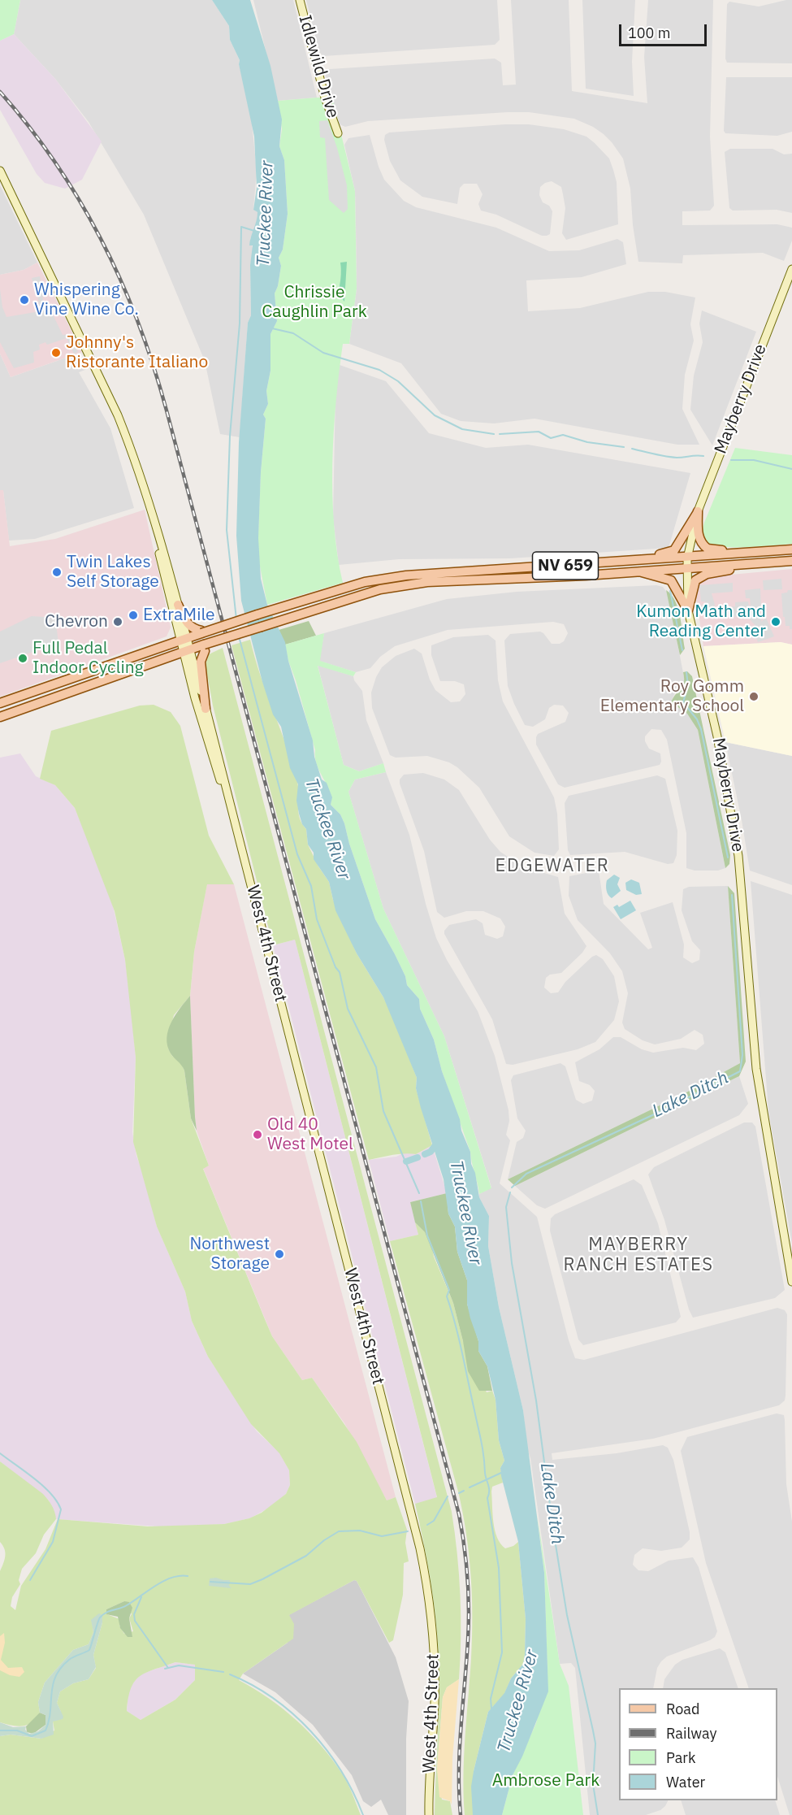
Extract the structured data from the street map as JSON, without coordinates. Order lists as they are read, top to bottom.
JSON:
{
  "streets": {
    "main road": [
      "Idlewild Drive",
      "Mayberry Drive",
      "NV 659",
      "West 4th Street"
    ]
  },
  "crossings": [
    ["Mayberry Drive", "NV 659"],
    ["NV 659", "West 4th Street"]
  ],
  "districts": ["EDGEWATER", "MAYBERRY RANCH ESTATES"],
  "water": ["Truckee River", "Lake Ditch"],
  "parks": ["Chrissie Caughlin Park", "Ambrose Park"],
  "places": [
    "Whispering Vine Wine Co.",
    "Johnny's Ristorante Italiano",
    "Twin Lakes Self Storage",
    "ExtraMile",
    "Chevron",
    "Kumon Math and Reading Center",
    "Full Pedal Indoor Cycling",
    "Roy Gomm Elementary School",
    "Old 40 West Motel",
    "Northwest Storage"
  ],
  "legend": [
    "Road",
    "Railway",
    "Park",
    "Water"
  ],
  "scale_bar": "100 m"
}
